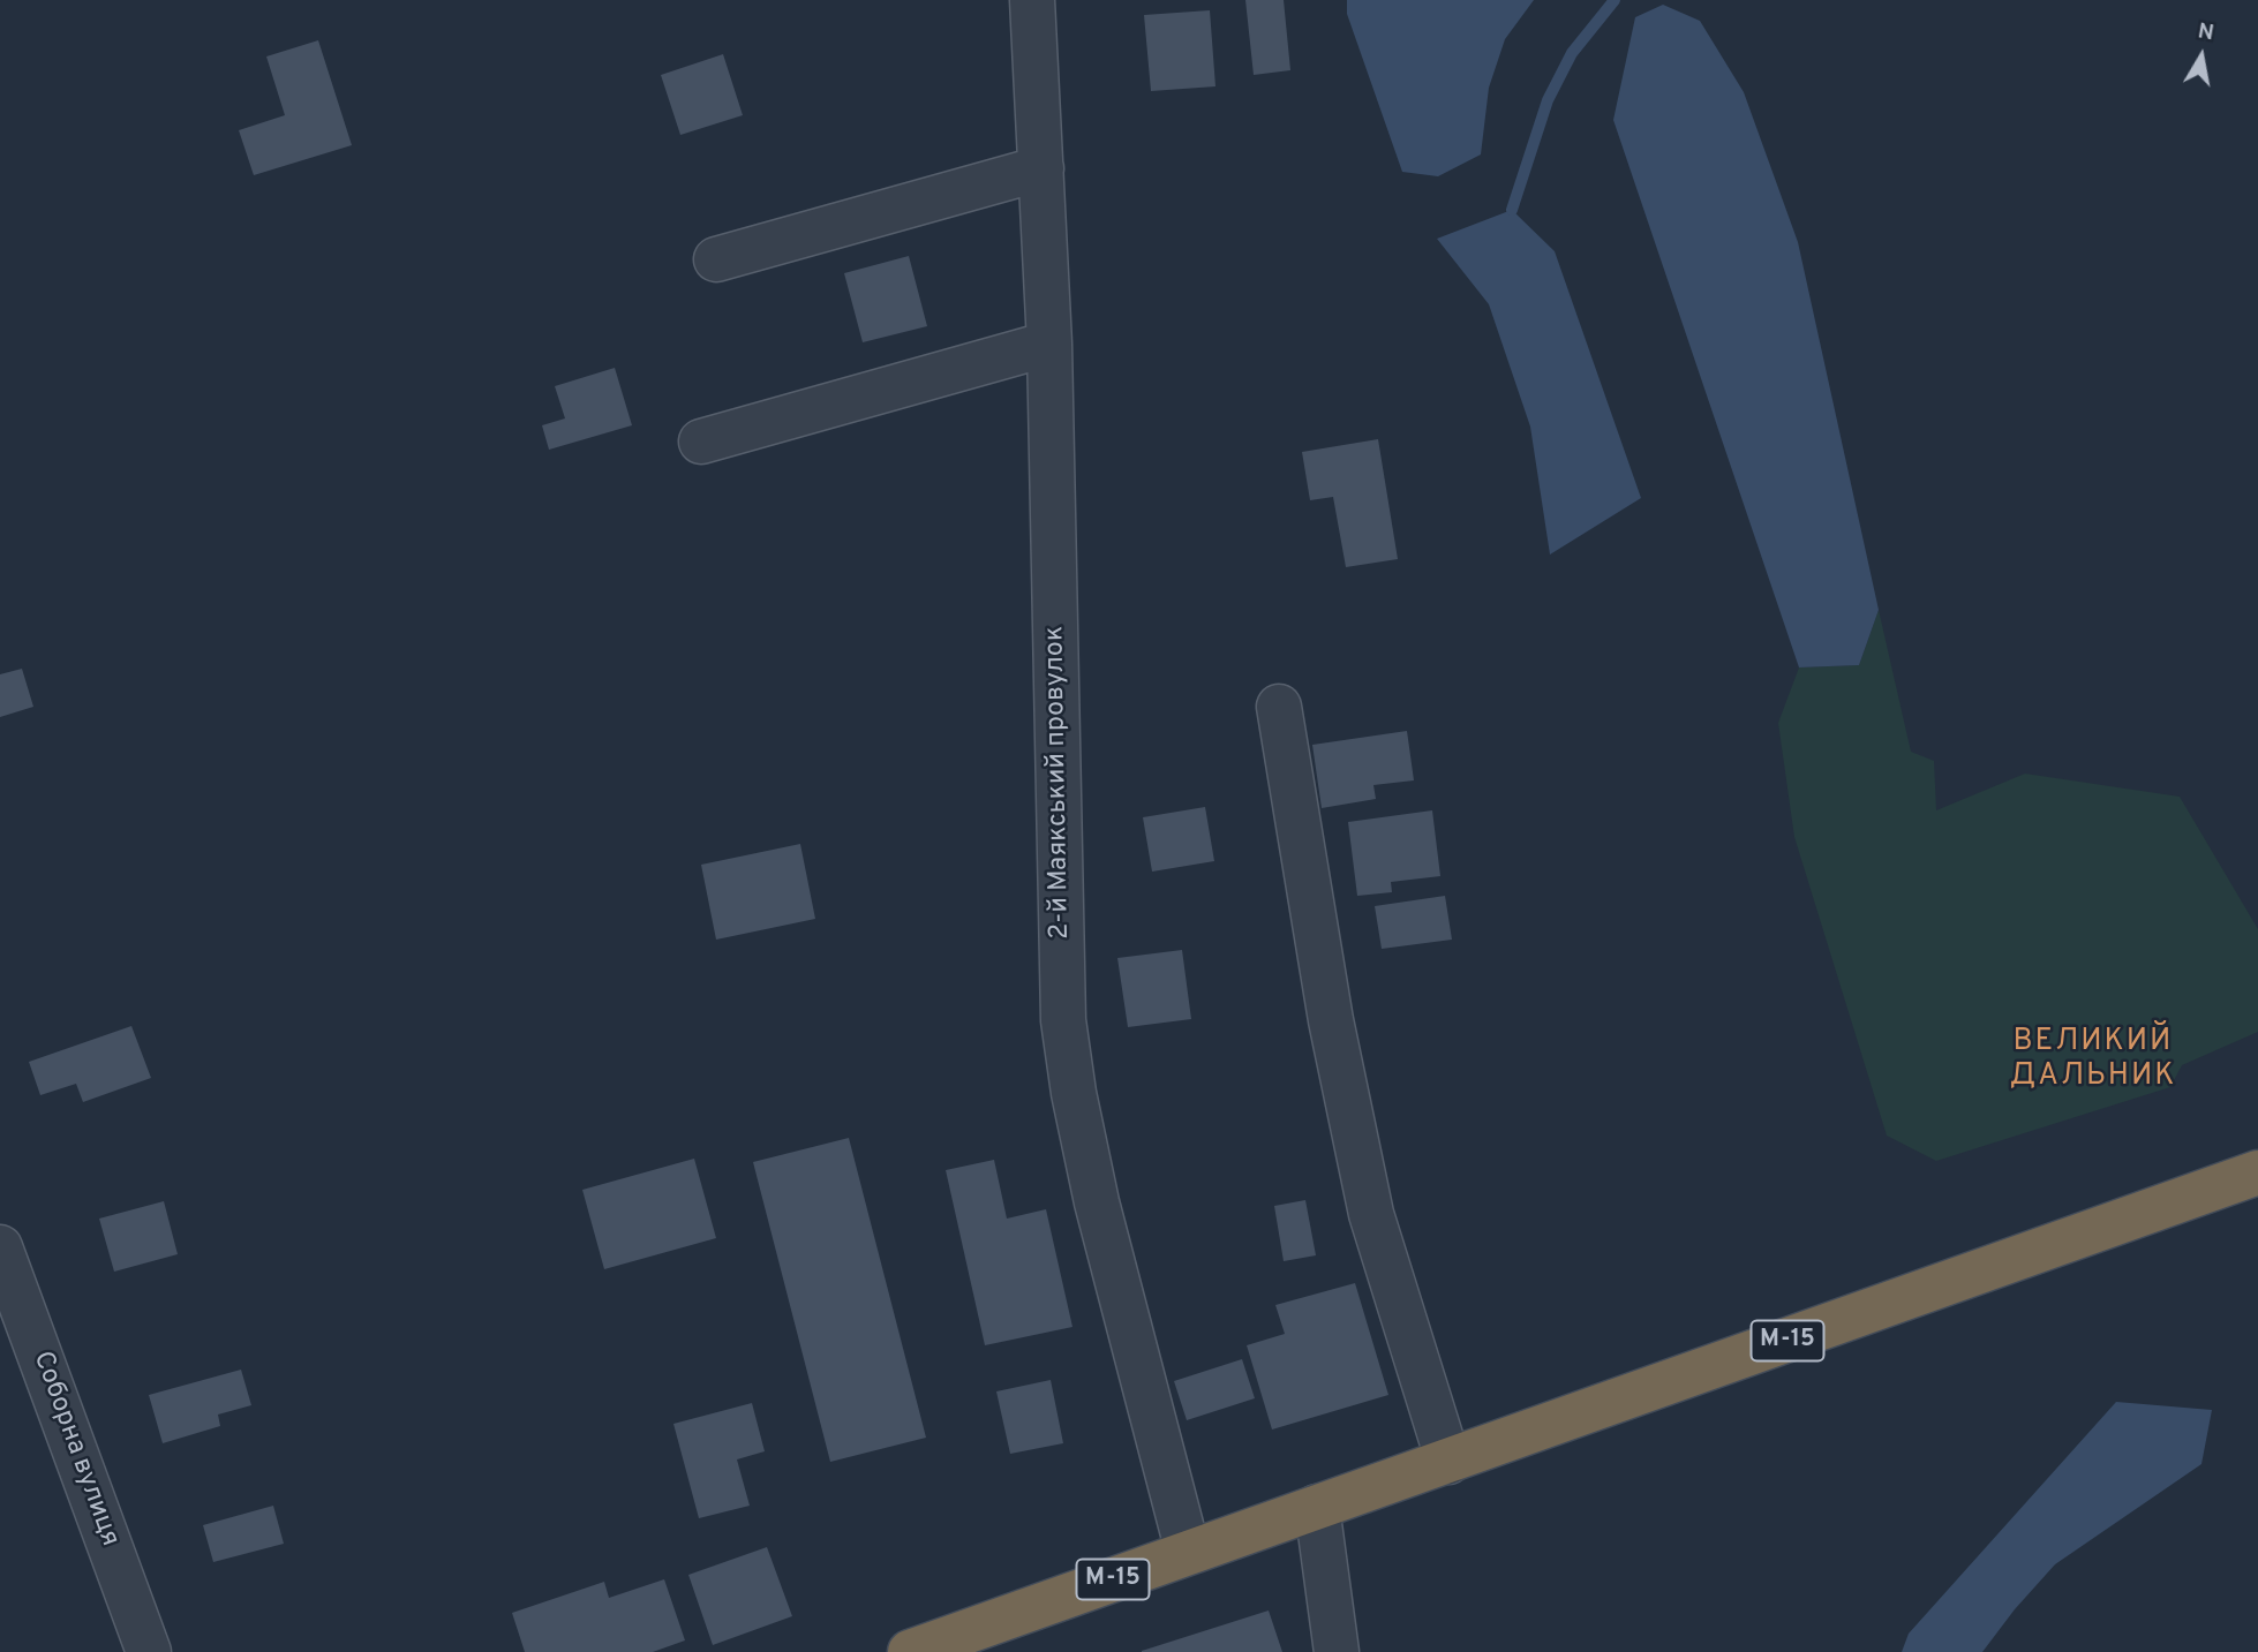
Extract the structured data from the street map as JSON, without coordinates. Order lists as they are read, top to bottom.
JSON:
{
  "streets": {
    "highway": ["М-15"],
    "street": ["2-й Маякський провулок", "Соборна вулиця"]
  },
  "crossings": [
    ["2-й Маякський провулок", "М-15"]
  ],
  "districts": ["ВЕЛИКИЙ ДАЛЬНИК"],
  "north": "top"
}
